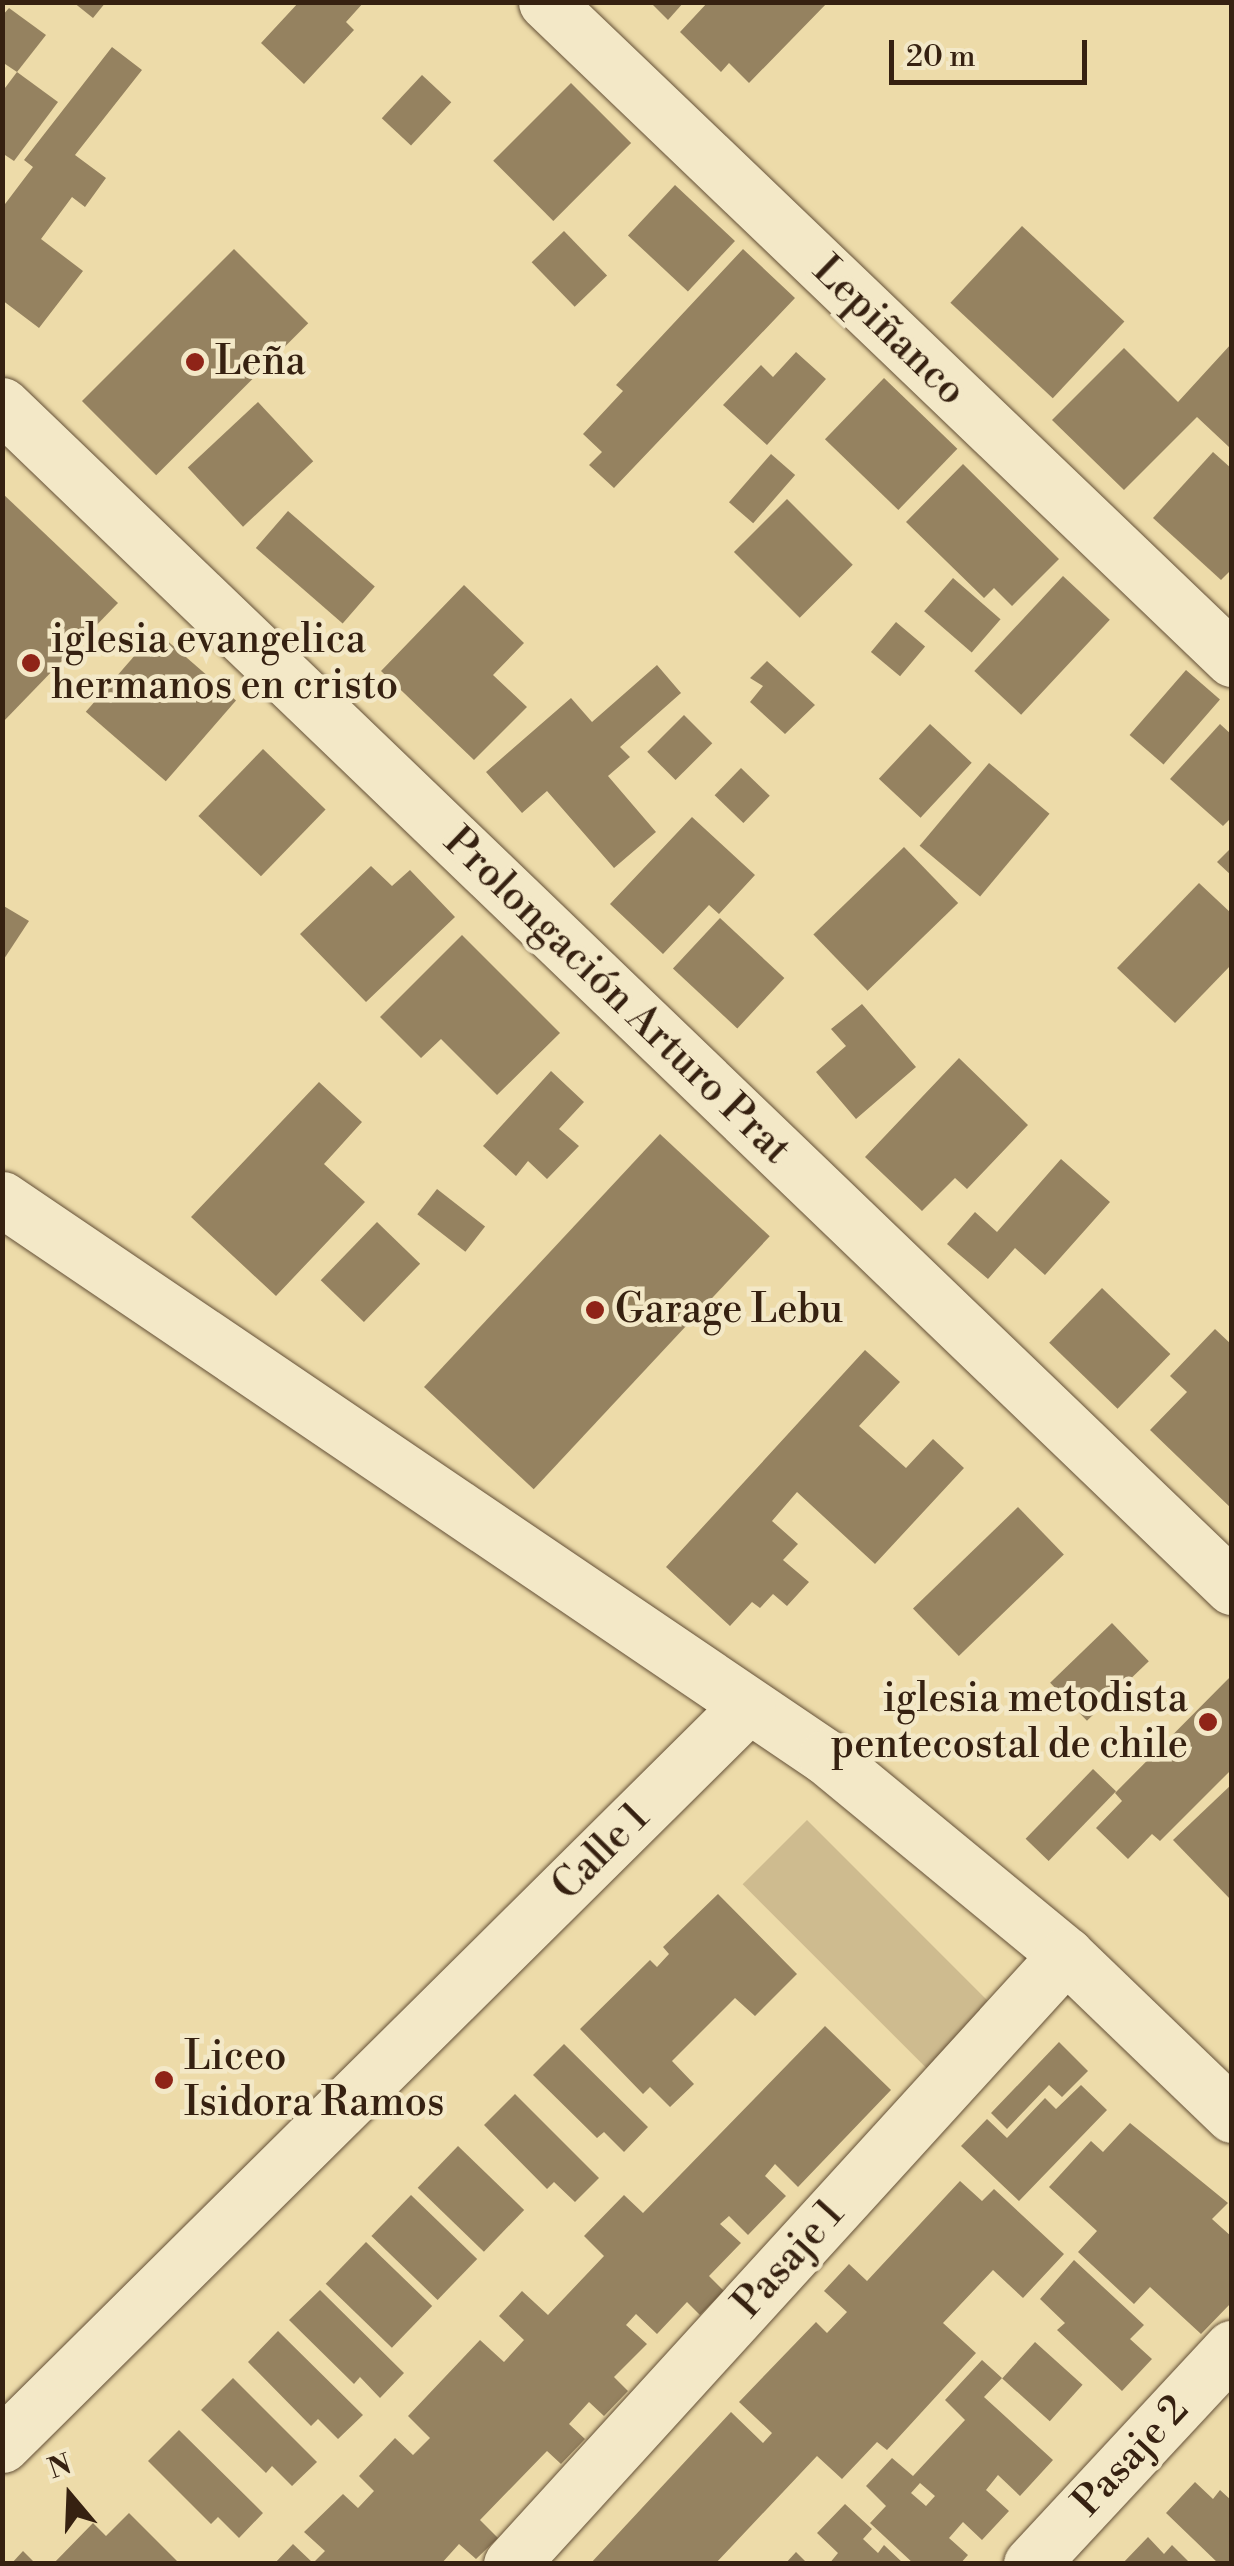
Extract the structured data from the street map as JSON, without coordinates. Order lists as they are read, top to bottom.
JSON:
{
  "streets": {
    "street": [
      "Lepiñanco",
      "Prolongación Arturo Prat",
      "Calle 1",
      "Pasaje 1",
      "Pasaje 2"
    ]
  },
  "places": [
    "Leña",
    "iglesia evangelica hermanos en cristo",
    "Garage Lebu",
    "iglesia metodista pentecostal de chile",
    "Liceo Isidora Ramos"
  ],
  "scale_bar": "20 m",
  "north": "top"
}
